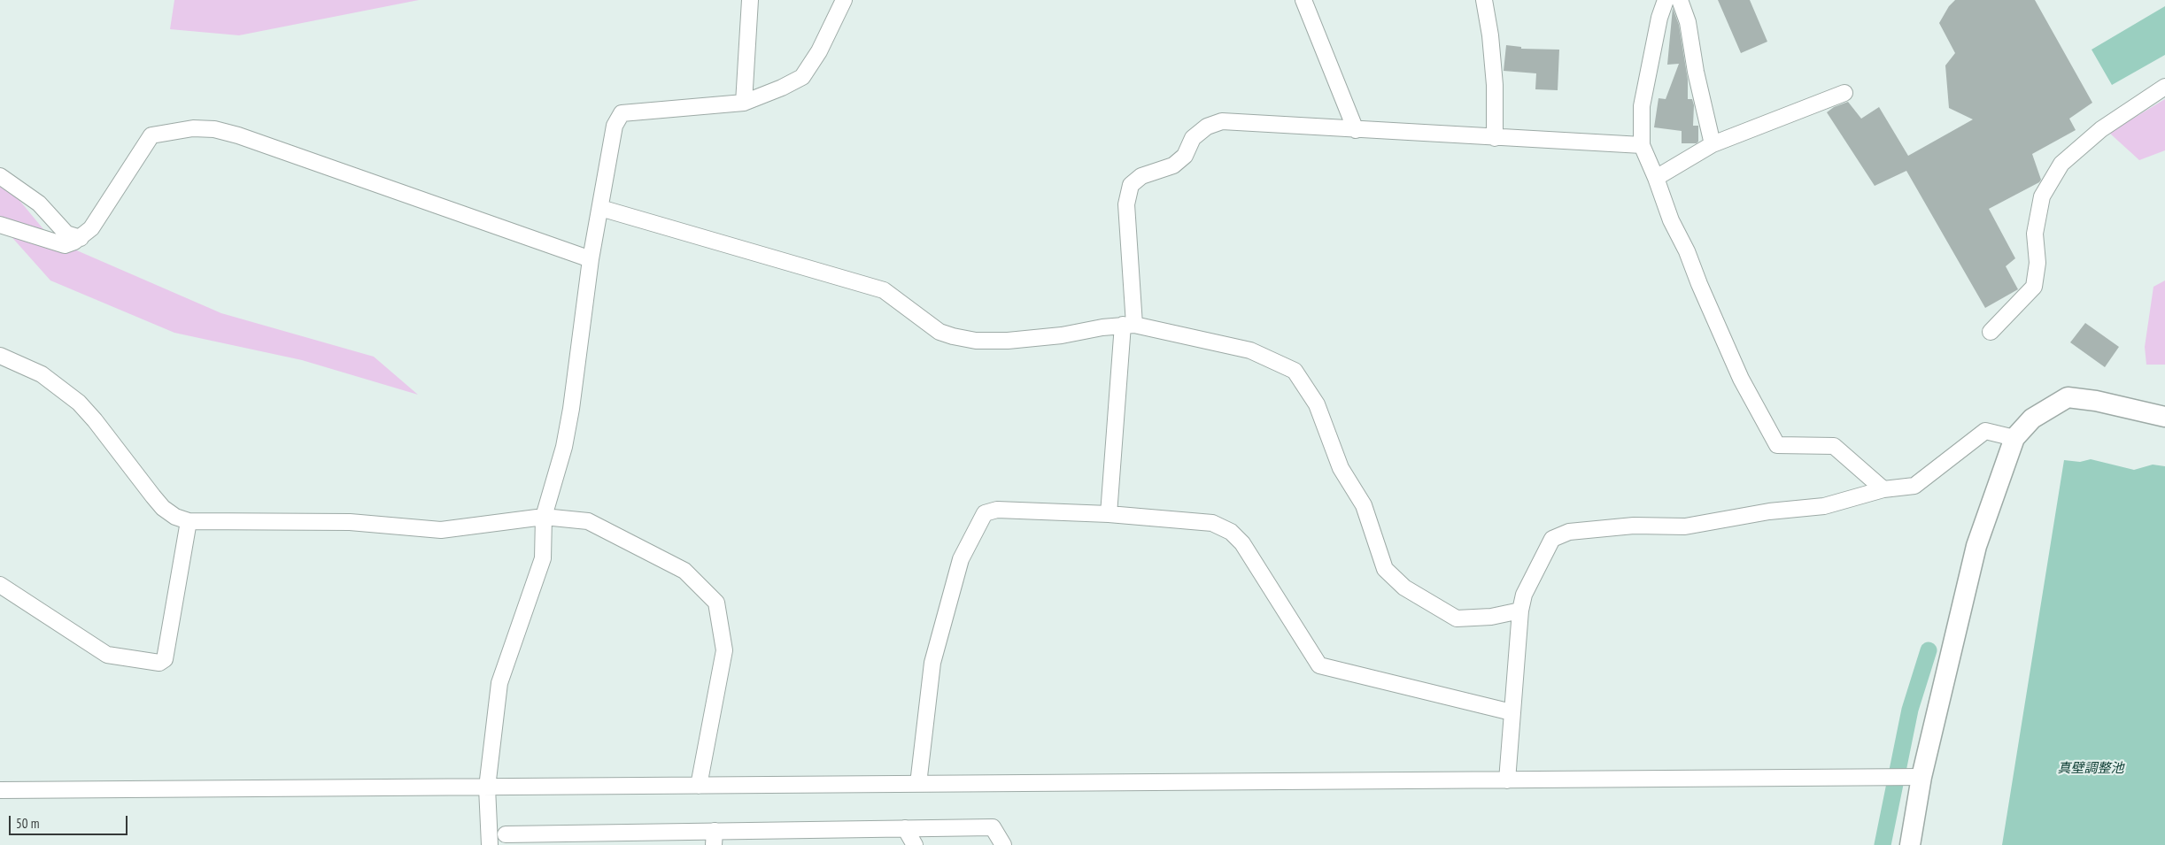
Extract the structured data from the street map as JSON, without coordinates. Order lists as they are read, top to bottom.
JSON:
{
  "water": ["真壁調整池"],
  "scale_bar": "50 m"
}
